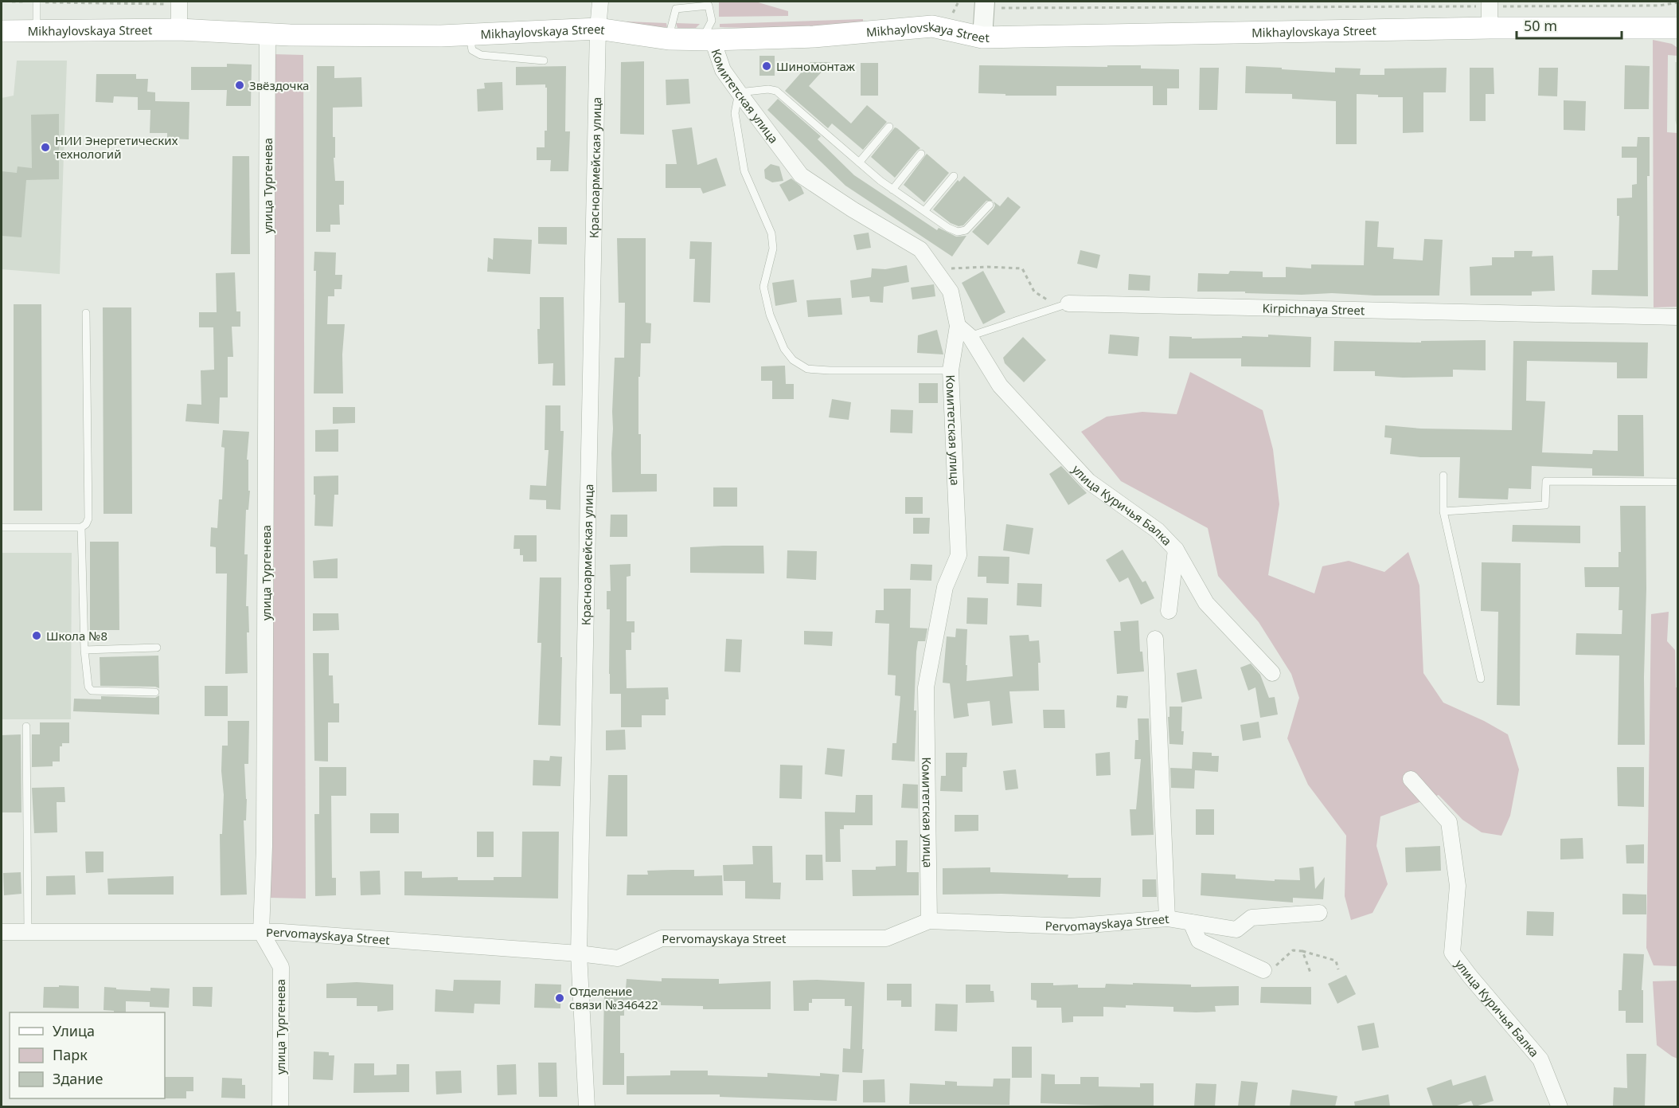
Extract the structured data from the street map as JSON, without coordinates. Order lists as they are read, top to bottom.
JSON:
{
  "streets": {
    "main road": ["Mikhaylovskaya Street"],
    "street": [
      "Комитетская улица",
      "Красноармейская улица",
      "улица Тургенева",
      "Kirpichnaya Street",
      "улица Куричья Балка",
      "Pervomayskaya Street"
    ]
  },
  "crossings": [
    ["Mikhaylovskaya Street", "Комитетская улица"],
    ["Mikhaylovskaya Street", "Красноармейская улица"],
    ["Mikhaylovskaya Street", "улица Тургенева"],
    ["Комитетская улица", "Pervomayskaya Street"],
    ["Красноармейская улица", "Pervomayskaya Street"],
    ["улица Тургенева", "Pervomayskaya Street"],
    ["Kirpichnaya Street", "улица Куричья Балка"]
  ],
  "places": [
    "Шиномонтаж",
    "Звёздочка",
    "НИИ Энергетических технологий",
    "Школа №8",
    "Отделение связи №346422"
  ],
  "legend": ["Улица", "Парк", "Здание"],
  "scale_bar": "50 m"
}
